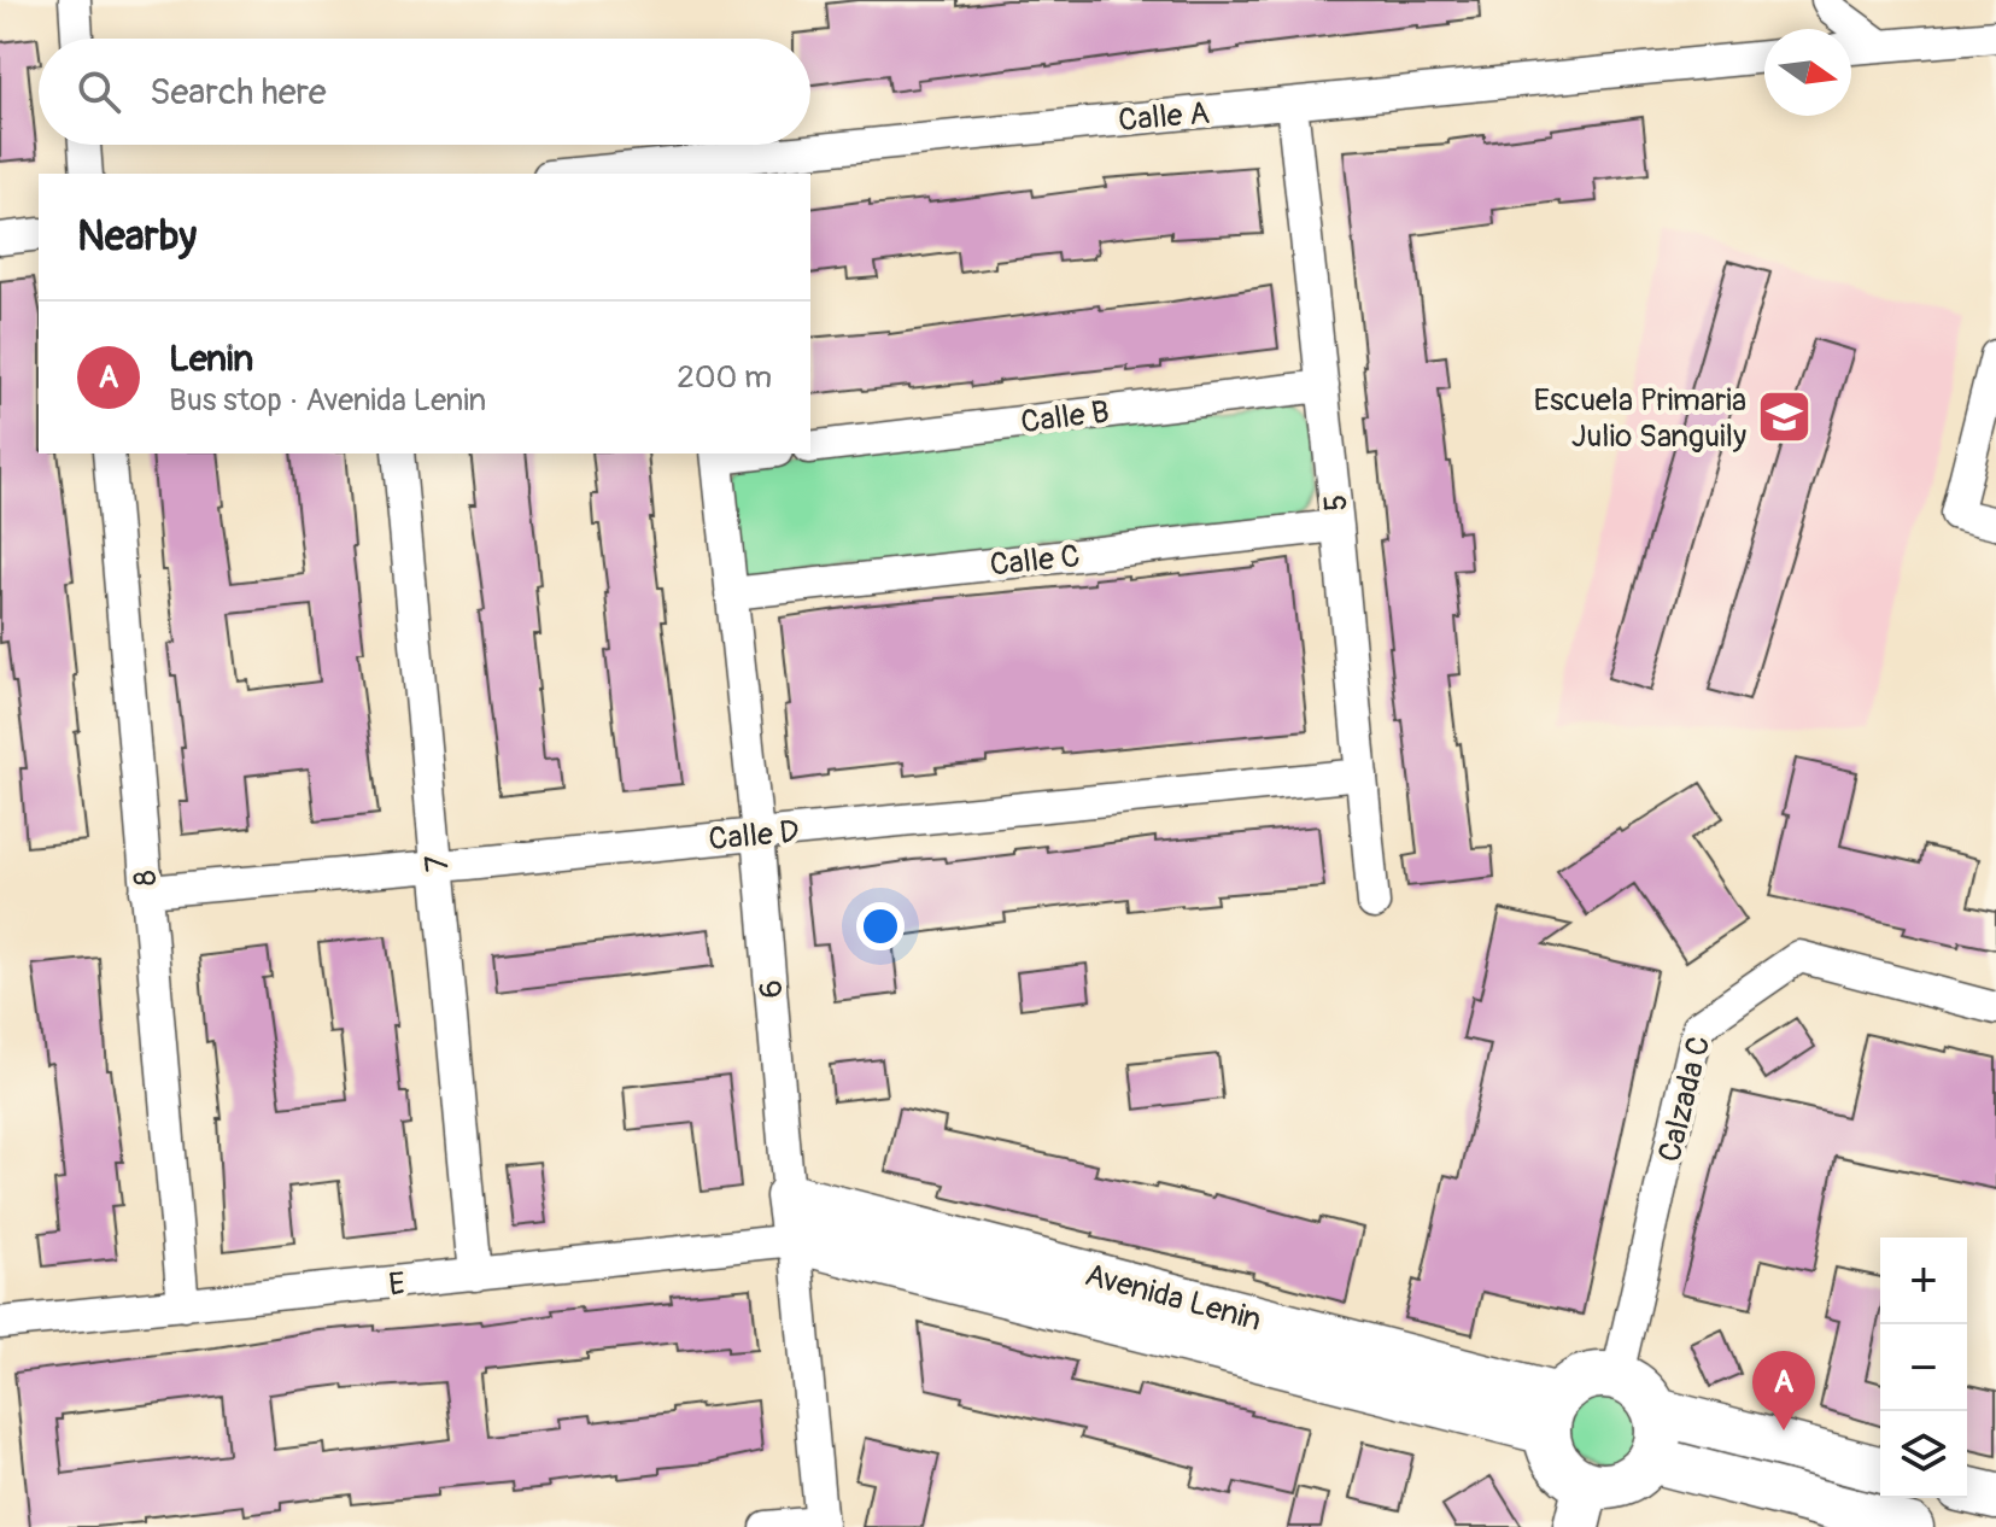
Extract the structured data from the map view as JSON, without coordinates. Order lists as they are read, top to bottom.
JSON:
{
  "streets": {
    "street": [
      "Calle A",
      "Calle B",
      "5",
      "Calle C",
      "Calle D",
      "7",
      "8",
      "6",
      "Calzada C",
      "E",
      "Avenida Lenin"
    ]
  },
  "crossings": [
    ["Calle A", "5"],
    ["Calle B", "5"],
    ["5", "Calle C"],
    ["5", "Calle D"],
    ["Calle C", "6"],
    ["Calle D", "7"],
    ["Calle D", "8"],
    ["Calle D", "6"],
    ["7", "E"],
    ["8", "E"],
    ["6", "E"],
    ["6", "Avenida Lenin"],
    ["Calzada C", "Avenida Lenin"],
    ["E", "Avenida Lenin"]
  ],
  "places": {
    "school or university": ["Escuela Primaria Julio Sanguily"]
  },
  "north": "right",
  "page": {
    "search": "Search here",
    "heading": "Nearby",
    "list": [
      {
        "mark": "A",
        "name": "Lenin",
        "note": "Bus stop · Avenida Lenin",
        "value": "200 m"
      }
    ],
    "map_buttons": ["+", "−"],
    "pins": "A"
  }
}
